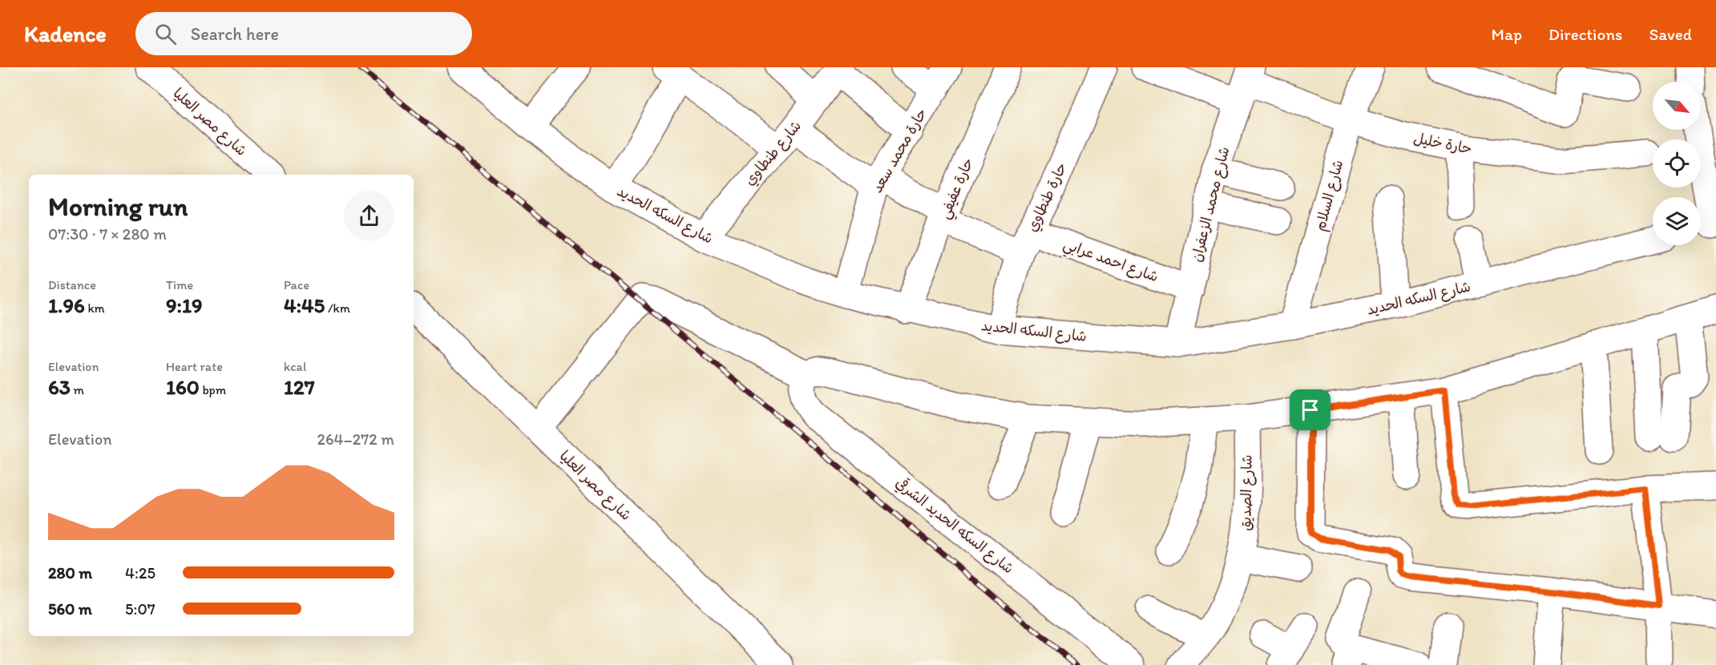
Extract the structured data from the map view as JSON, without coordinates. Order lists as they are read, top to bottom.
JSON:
{
  "streets": {
    "street": [
      "شارع مصر العليا",
      "حارة خليل",
      "حارة محمد سعد",
      "شارع طنطاوي",
      "حارة عفيفي",
      "شارع السلام",
      "حارة طنطاوي",
      "شارع محمد الزعفران",
      "شارع السكه الحديد",
      "شارع احمد عرابي",
      "شارع الصديق",
      "شارع السكه الحديد الشرقي"
    ]
  },
  "crossings": [
    ["حارة خليل", "شارع السلام"],
    ["حارة خليل", "شارع محمد الزعفران"],
    ["حارة محمد سعد", "شارع السكه الحديد"],
    ["حارة محمد سعد", "شارع احمد عرابي"],
    ["شارع طنطاوي", "شارع السكه الحديد"],
    ["شارع طنطاوي", "شارع احمد عرابي"],
    ["حارة عفيفي", "شارع السكه الحديد"],
    ["حارة عفيفي", "شارع احمد عرابي"],
    ["شارع السلام", "شارع السكه الحديد"],
    ["حارة طنطاوي", "شارع السكه الحديد"],
    ["حارة طنطاوي", "شارع احمد عرابي"],
    ["شارع محمد الزعفران", "شارع السكه الحديد"],
    ["شارع محمد الزعفران", "شارع احمد عرابي"]
  ],
  "north": "bottom right",
  "page": {
    "header": "Kadence",
    "search": "Search here",
    "nav": ["Map", "Directions", "Saved"],
    "heading": ["Morning run", "07:30 · 7 × 280 m"],
    "stats": [
      ["Distance", "1.96 km"],
      ["Time", "9:19"],
      ["Pace", "4:45 /km"],
      ["Elevation", "63 m"],
      ["Heart rate", "160 bpm"],
      ["kcal", "127"]
    ],
    "chart": ["Elevation", "264–272 m"],
    "list": [
      {
        "name": "280 m",
        "note": "4:25"
      },
      {
        "name": "560 m",
        "note": "5:07"
      }
    ]
  }
}
